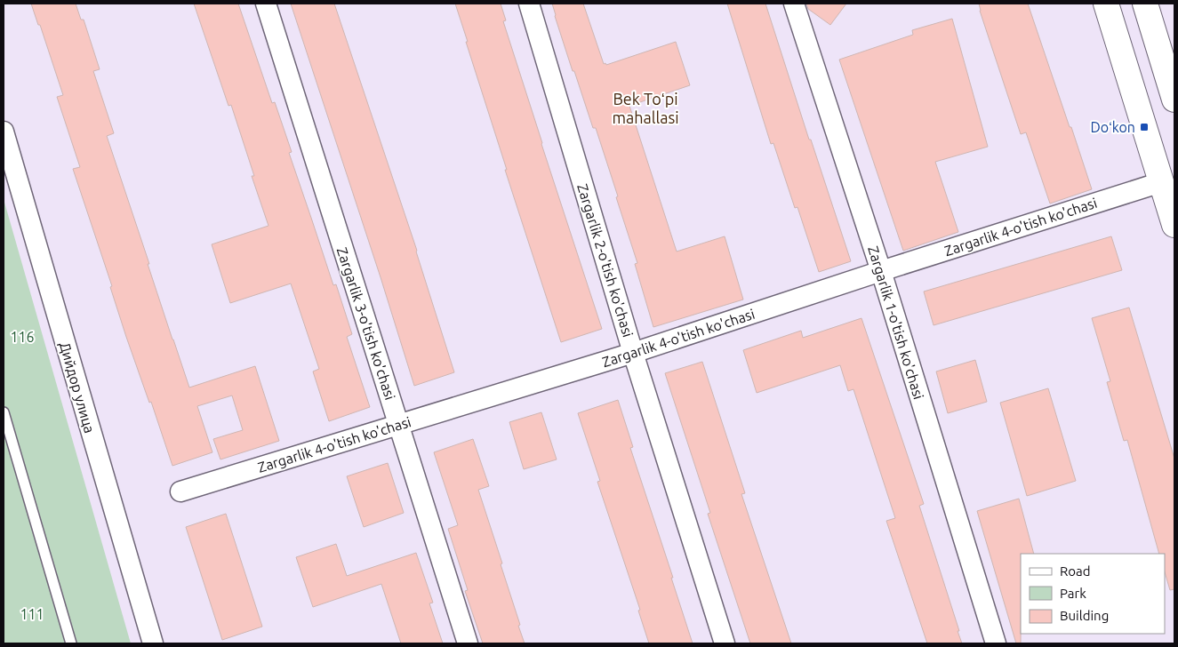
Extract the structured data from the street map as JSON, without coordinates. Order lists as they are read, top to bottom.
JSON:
{
  "streets": {
    "street": [
      "Zargarlik 4-o'tish ko'chasi",
      "Zargarlik 2-o'tish ko'chasi",
      "Zargarlik 1-o'tish ko'chasi",
      "Zargarlik 3-o'tish ko'chasi",
      "Дийдор улица"
    ]
  },
  "crossings": [
    ["Zargarlik 4-o'tish ko'chasi", "Zargarlik 2-o'tish ko'chasi"],
    ["Zargarlik 4-o'tish ko'chasi", "Zargarlik 1-o'tish ko'chasi"],
    ["Zargarlik 4-o'tish ko'chasi", "Zargarlik 3-o'tish ko'chasi"]
  ],
  "districts": ["Bek Toʻpi mahallasi"],
  "parks": ["116", "111"],
  "places": {
    "transit": ["Doʻkon"]
  },
  "legend": ["Road", "Park", "Building"]
}
